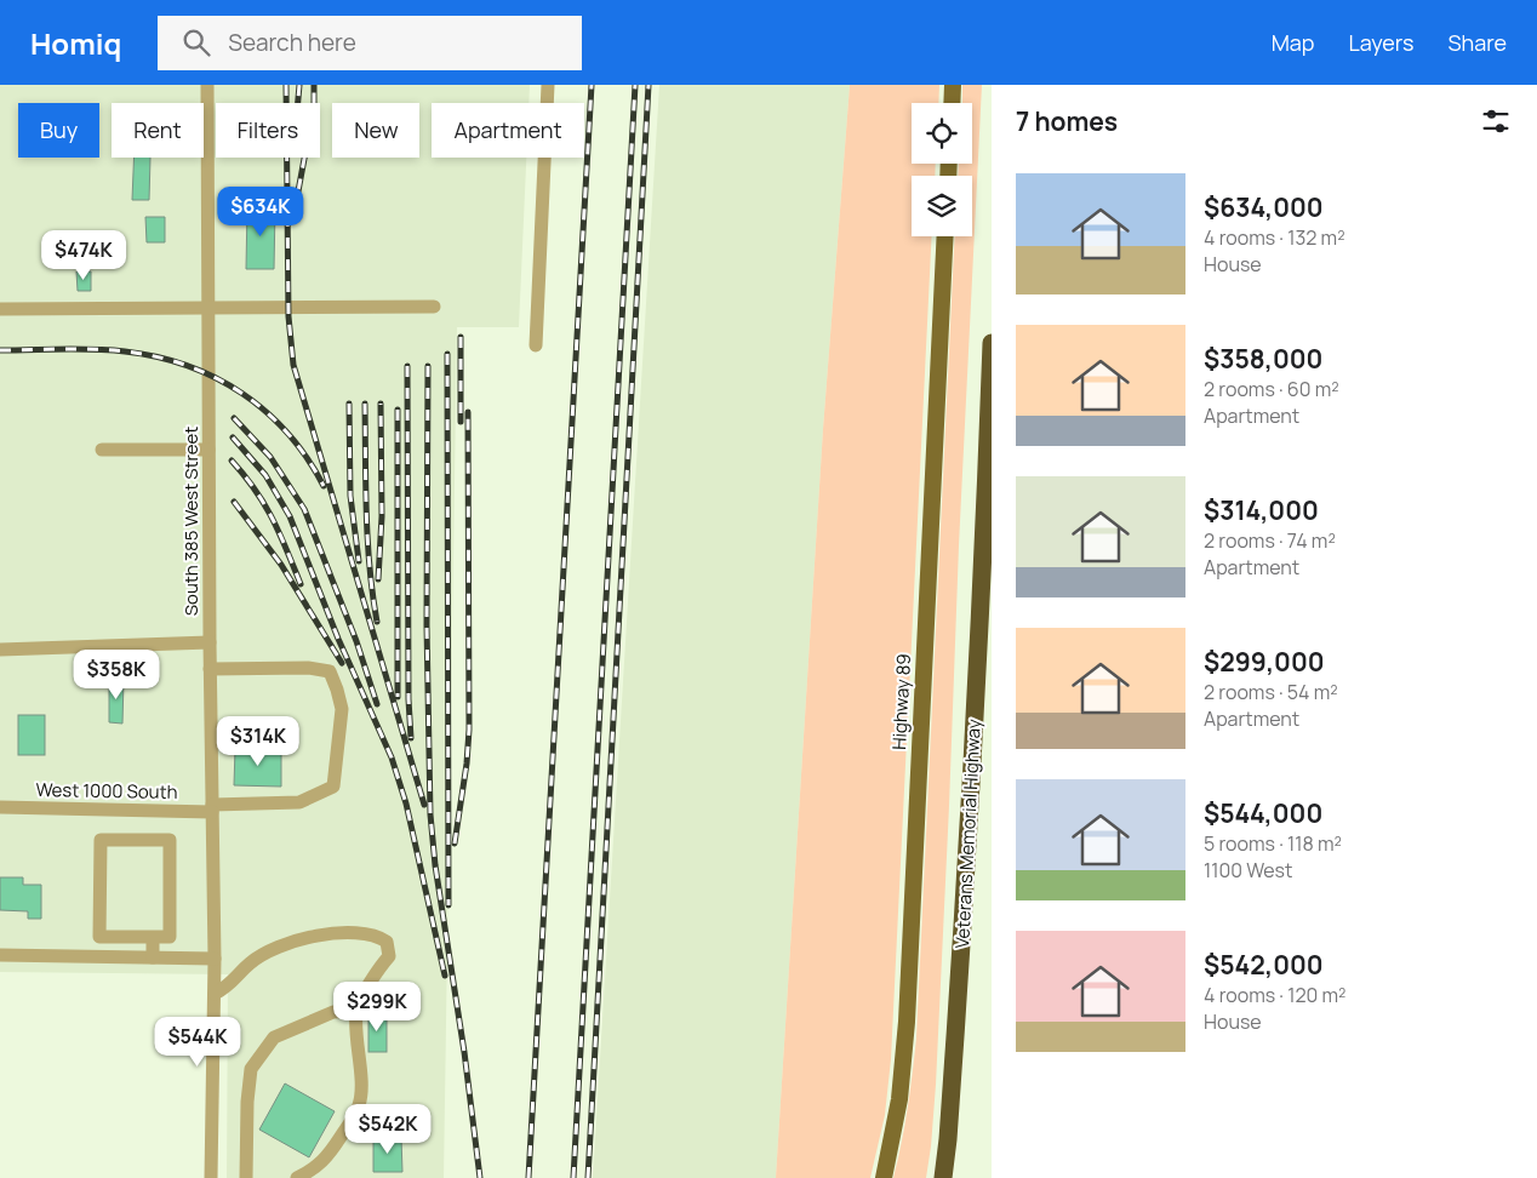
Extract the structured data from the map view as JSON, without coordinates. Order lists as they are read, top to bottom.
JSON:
{
  "streets": {
    "highway": ["Veterans Memorial Highway"],
    "main road": ["Highway 89"],
    "street": ["South 385 West Street", "West 1000 South"]
  },
  "crossings": [
    ["South 385 West Street", "West 1000 South"]
  ],
  "page": {
    "header": "Homiq",
    "search": "Search here",
    "nav": ["Map", "Layers", "Share"],
    "heading": "7 homes",
    "chip": [
      "Buy",
      "Rent",
      "Filters",
      "New",
      "Apartment"
    ],
    "list": [
      {
        "name": "$634,000",
        "note": "4 rooms · 132 m² · House"
      },
      {
        "name": "$358,000",
        "note": "2 rooms · 60 m² · Apartment"
      },
      {
        "name": "$314,000",
        "note": "2 rooms · 74 m² · Apartment"
      },
      {
        "name": "$299,000",
        "note": "2 rooms · 54 m² · Apartment"
      },
      {
        "name": "$544,000",
        "note": "5 rooms · 118 m² · 1100 West"
      },
      {
        "name": "$542,000",
        "note": "4 rooms · 120 m² · House"
      }
    ],
    "price": [
      "$634K",
      "$474K",
      "$358K",
      "$314K",
      "$299K",
      "$544K",
      "$542K"
    ]
  }
}
